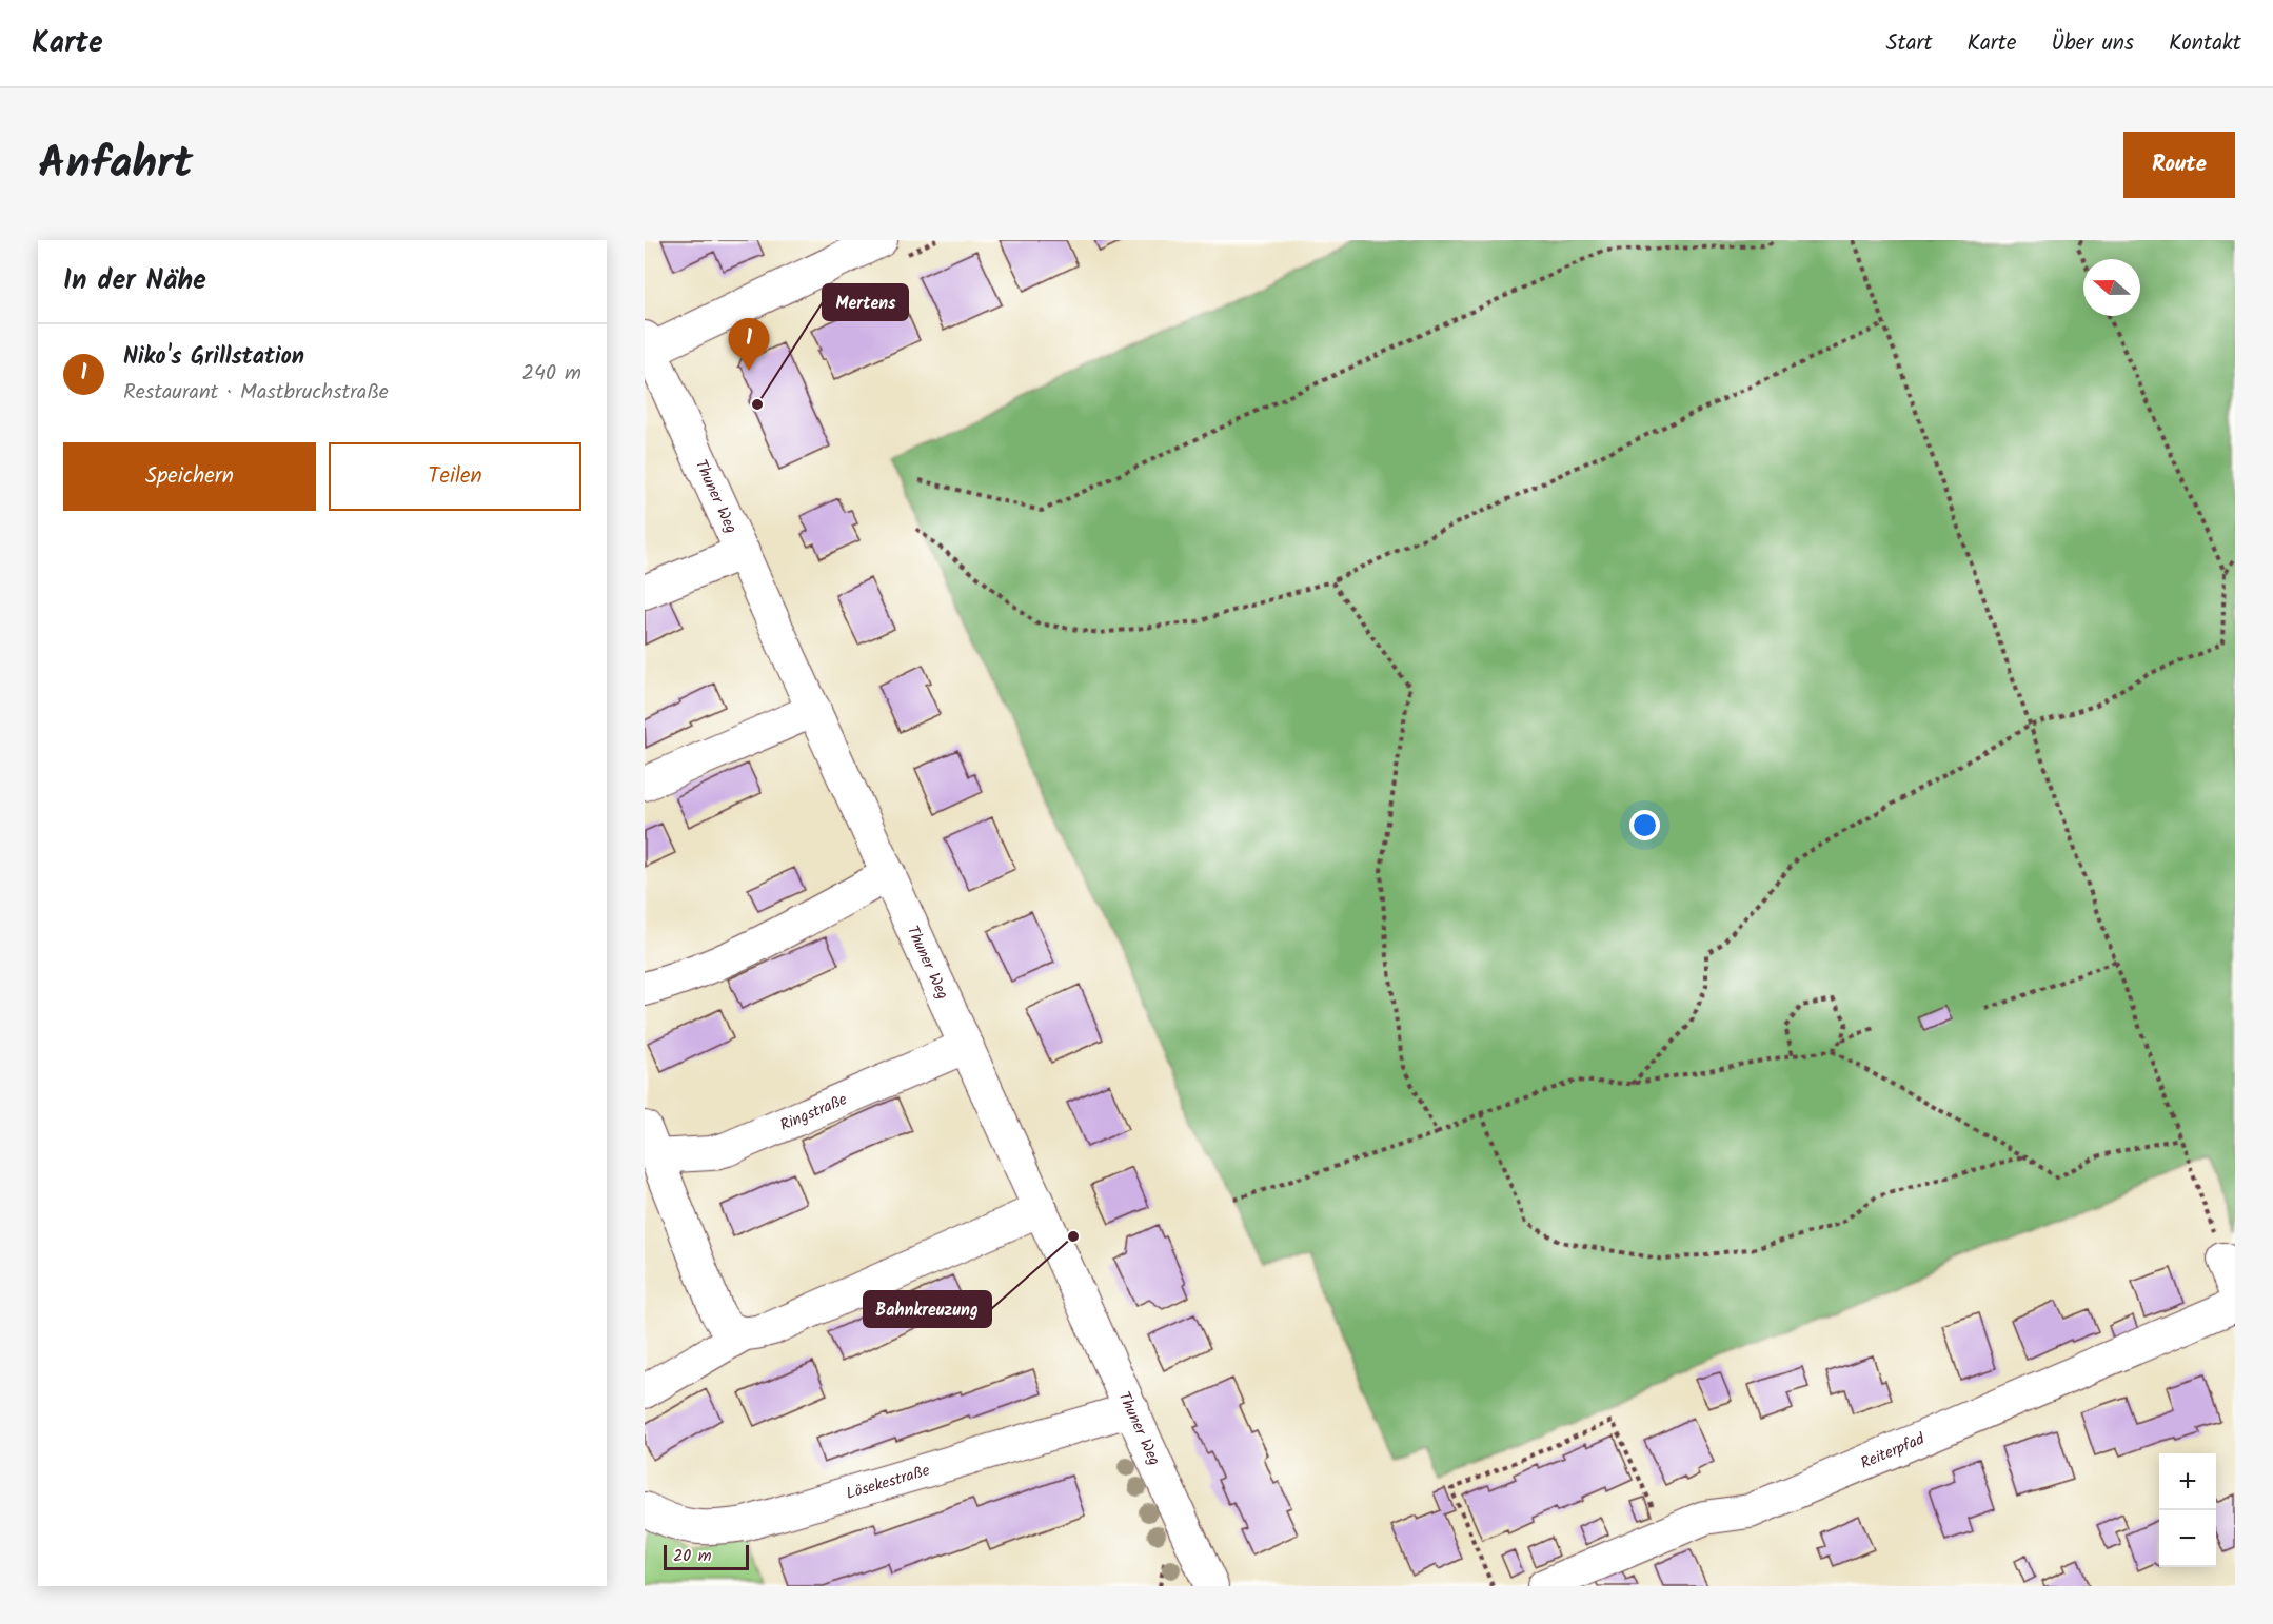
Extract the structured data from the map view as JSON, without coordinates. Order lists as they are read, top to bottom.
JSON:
{
  "streets": {
    "street": [
      "Thuner Weg",
      "Ringstraße",
      "Reiterpfad",
      "Lösekestraße"
    ]
  },
  "crossings": [
    ["Thuner Weg", "Ringstraße"],
    ["Thuner Weg", "Lösekestraße"]
  ],
  "places": ["Mertens", "Bahnkreuzung"],
  "scale_bar": "20 m",
  "north": "left",
  "page": {
    "header": "Karte",
    "nav": [
      "Start",
      "Karte",
      "Über uns",
      "Kontakt"
    ],
    "title": "Anfahrt",
    "buttons": [
      "Route",
      ["Speichern", "Teilen"]
    ],
    "heading": "In der Nähe",
    "pins": "1",
    "list": [
      {
        "mark": "1",
        "name": "Niko's Grillstation",
        "note": "Restaurant · Mastbruchstraße",
        "value": "240 m"
      }
    ],
    "map_buttons": ["+", "−"],
    "scale": "20 m"
  }
}
